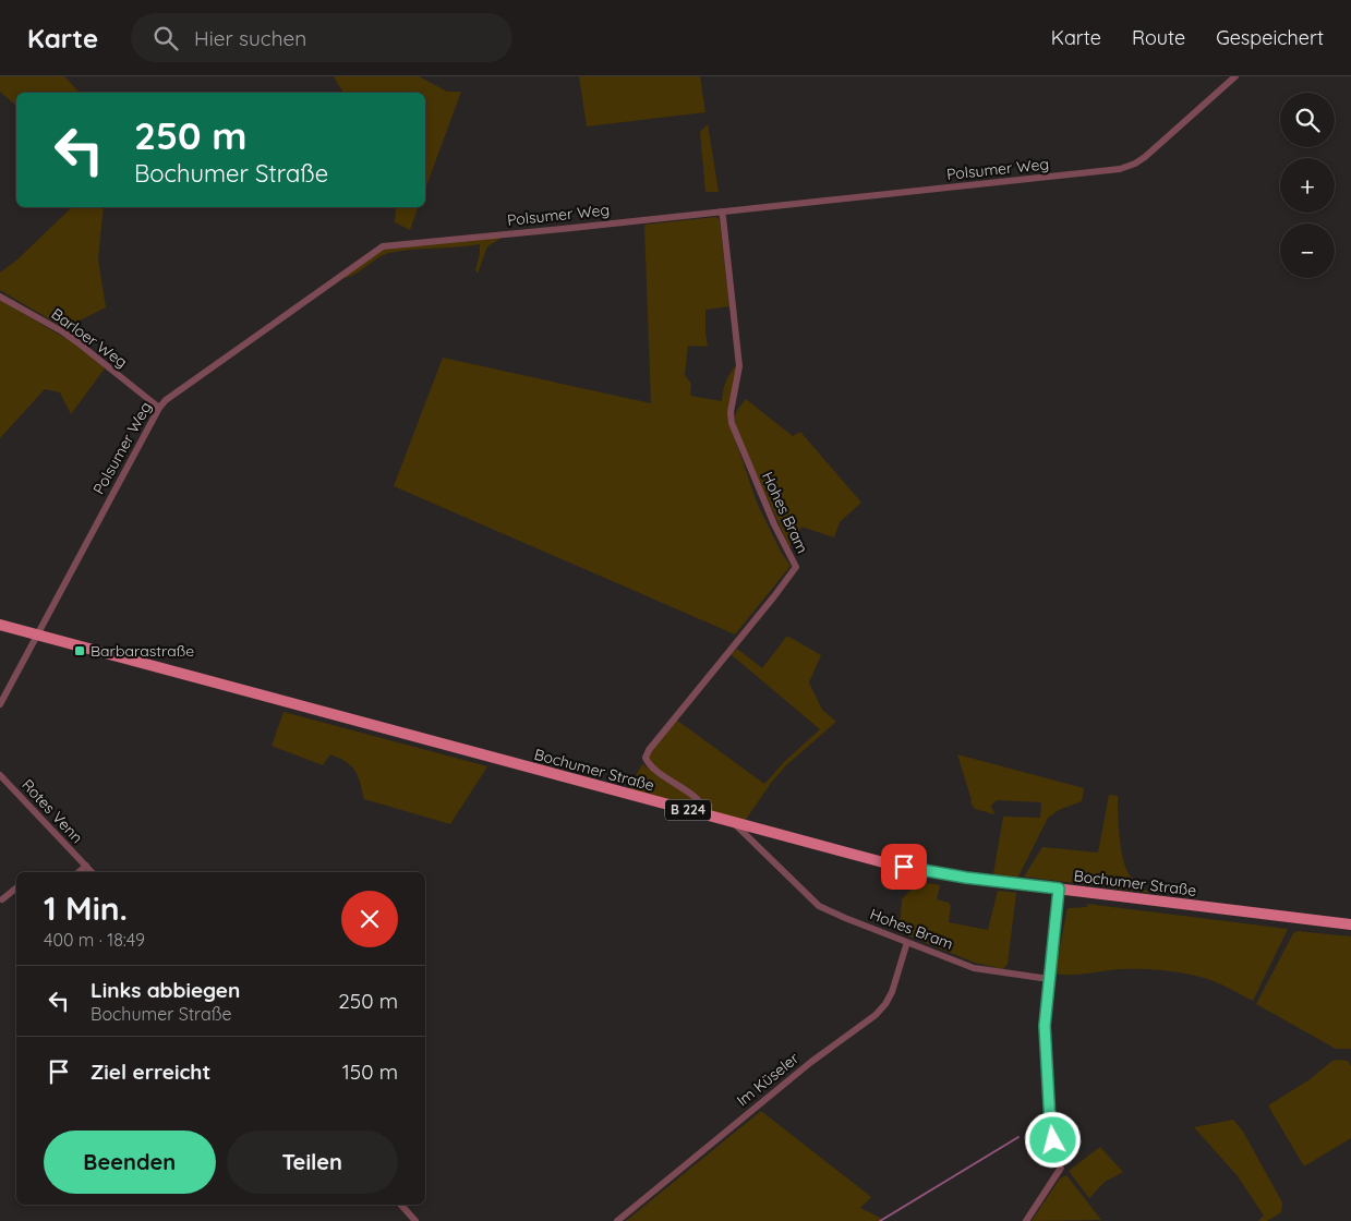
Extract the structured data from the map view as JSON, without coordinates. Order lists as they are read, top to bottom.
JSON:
{
  "streets": {
    "main road": ["Bochumer Straße", "B 224"],
    "street": [
      "Polsumer Weg",
      "Barloer Weg",
      "Hohes Bram",
      "Rotes Venn",
      "Im Küseler"
    ]
  },
  "crossings": [
    ["Polsumer Weg", "Barloer Weg"],
    ["Polsumer Weg", "Hohes Bram"],
    ["Polsumer Weg", "Bochumer Straße"],
    ["Hohes Bram", "Bochumer Straße"],
    ["Hohes Bram", "Im Küseler"]
  ],
  "places": {
    "transit": ["Barbarastraße"]
  },
  "page": {
    "header": "Karte",
    "search": "Hier suchen",
    "nav": ["Karte", "Route", "Gespeichert"],
    "map_buttons": ["+", "−"],
    "turn": ["250 m", "Bochumer Straße"],
    "heading": ["1 Min.", "400 m · 18:49"],
    "list": [
      {
        "name": "Links abbiegen",
        "note": "Bochumer Straße",
        "value": "250 m"
      },
      {
        "name": "Ziel erreicht",
        "value": "150 m"
      }
    ],
    "buttons": ["Beenden", "Teilen"]
  }
}
